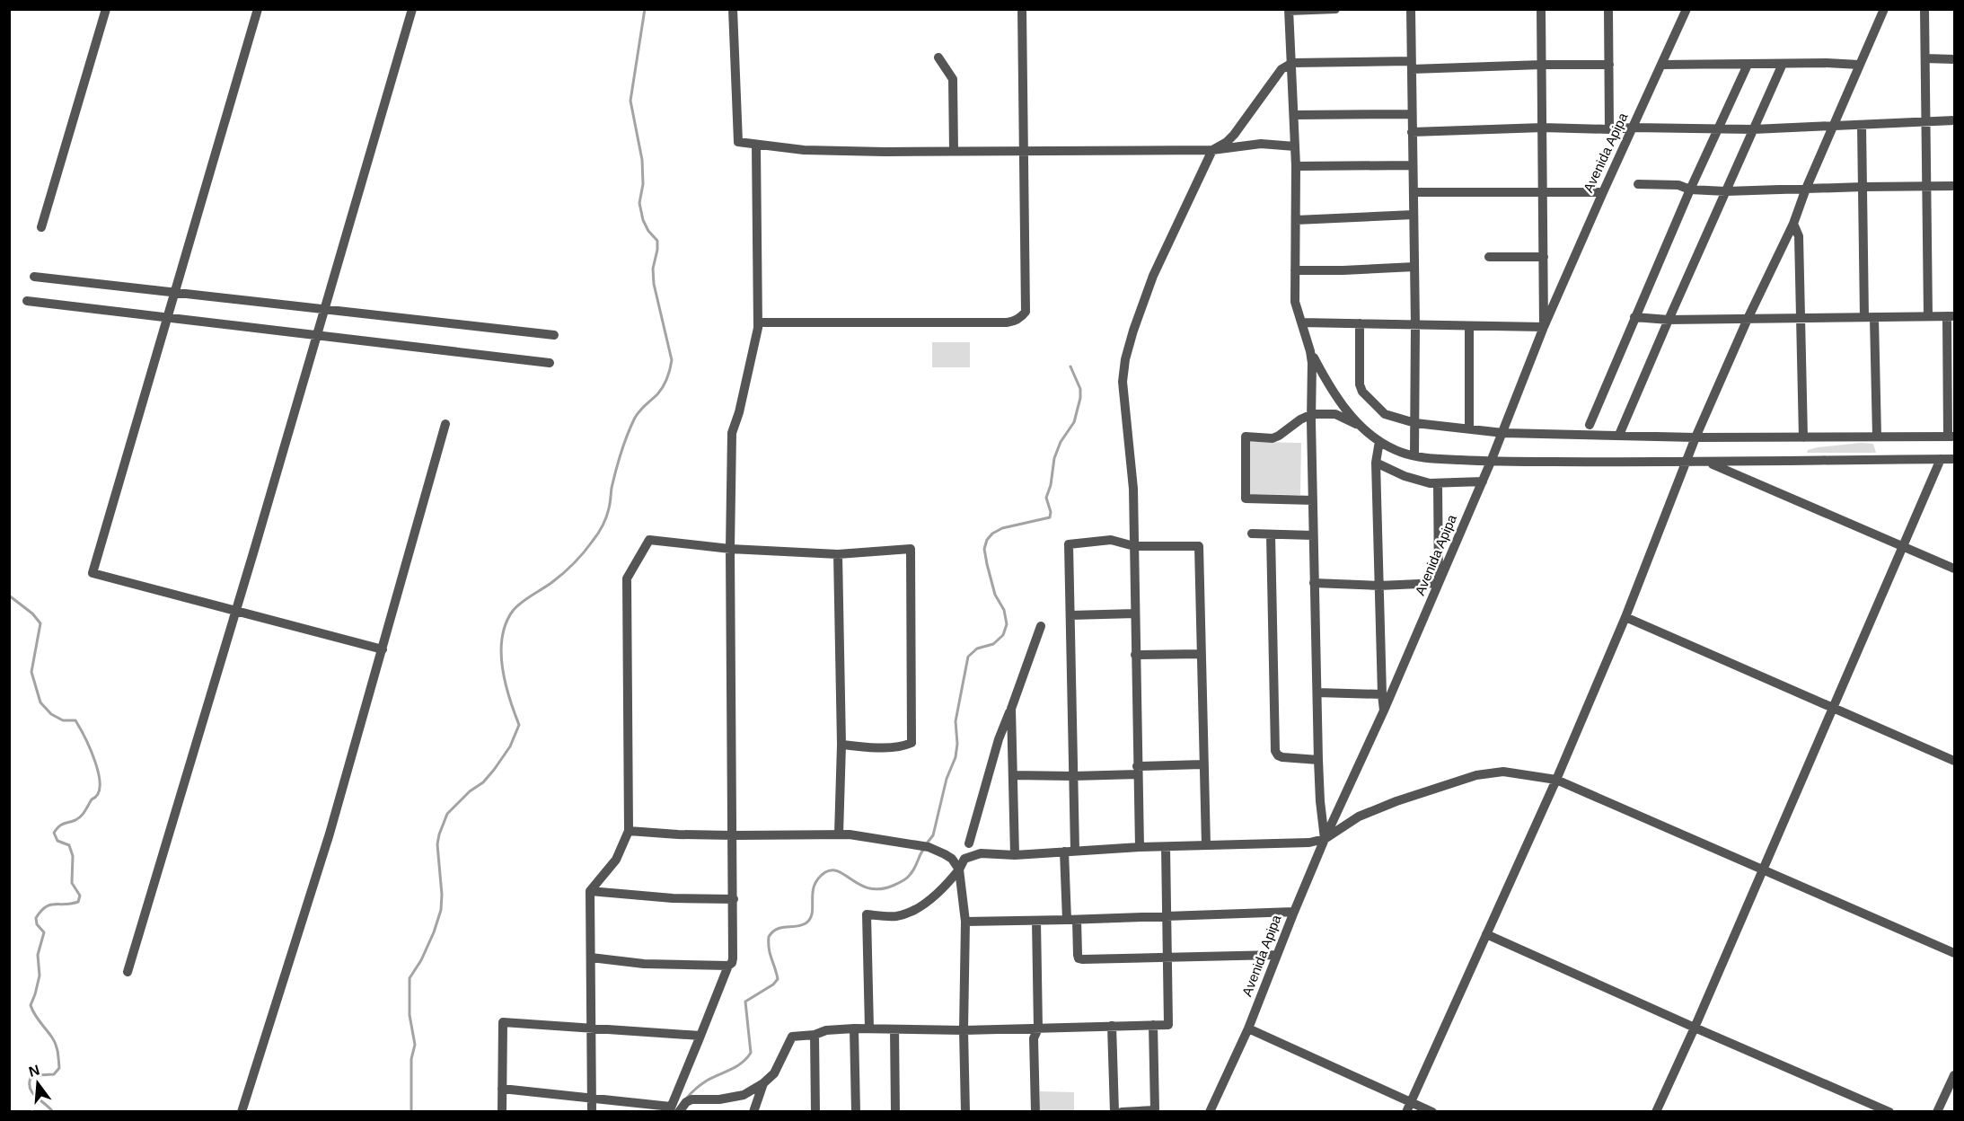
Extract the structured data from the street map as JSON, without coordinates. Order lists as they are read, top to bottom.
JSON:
{
  "streets": {
    "street": ["Avenida Apipa"]
  },
  "north": "top"
}
